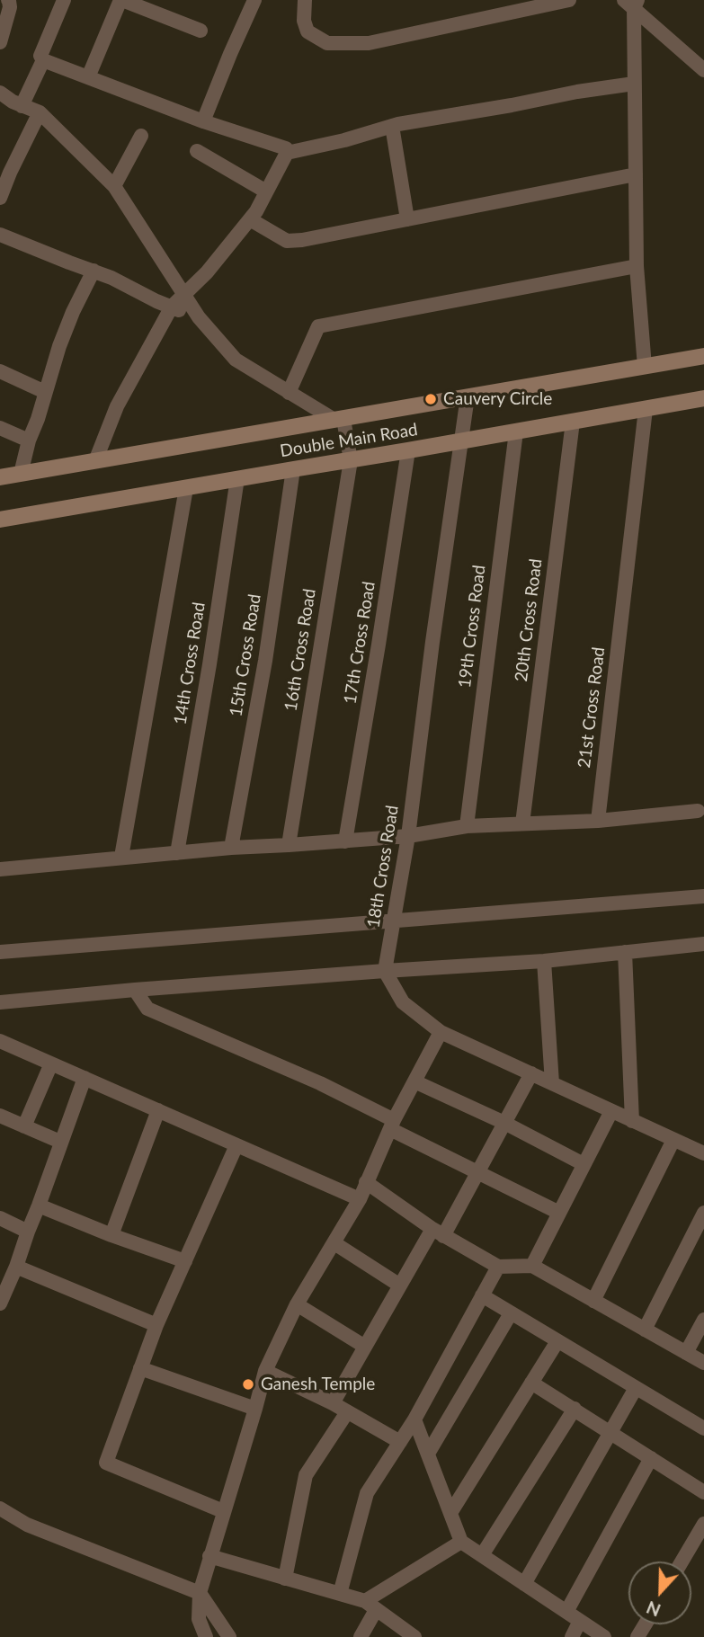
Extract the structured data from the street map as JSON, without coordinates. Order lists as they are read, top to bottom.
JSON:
{
  "streets": {
    "street": [
      "Double Main Road",
      "20th Cross Road",
      "19th Cross Road",
      "17th Cross Road",
      "16th Cross Road",
      "15th Cross Road",
      "14th Cross Road",
      "21st Cross Road",
      "18th Cross Road"
    ]
  },
  "crossings": [
    ["Double Main Road", "20th Cross Road"],
    ["Double Main Road", "19th Cross Road"],
    ["Double Main Road", "17th Cross Road"],
    ["Double Main Road", "16th Cross Road"],
    ["Double Main Road", "15th Cross Road"],
    ["Double Main Road", "14th Cross Road"],
    ["Double Main Road", "21st Cross Road"],
    ["Double Main Road", "18th Cross Road"]
  ],
  "places": ["Cauvery Circle", "Ganesh Temple"],
  "north": "bottom"
}
